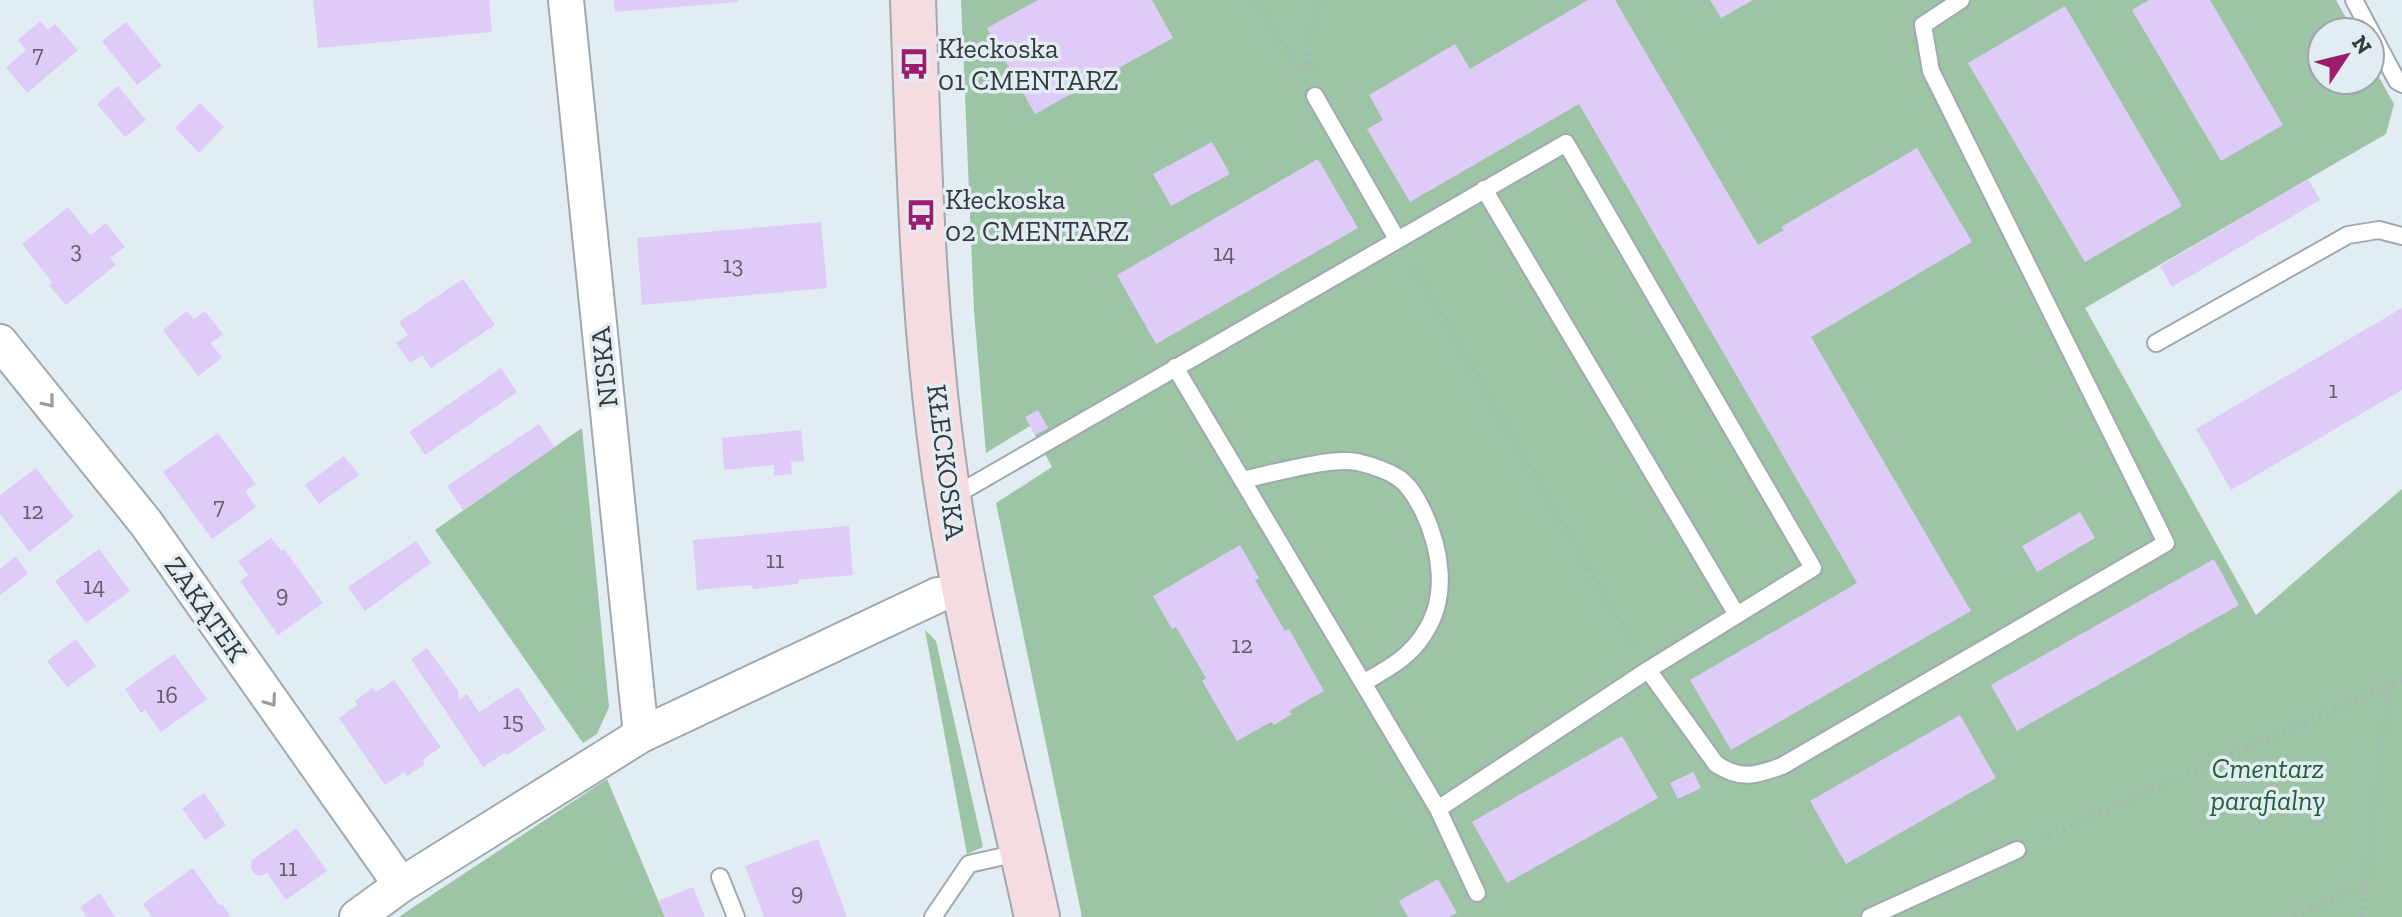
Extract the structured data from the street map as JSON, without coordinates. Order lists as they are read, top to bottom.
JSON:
{
  "streets": {
    "main road": ["KŁECKOSKA"],
    "street": ["NISKA", "ZAKĄTEK"]
  },
  "one_way": ["ZAKĄTEK"],
  "parks": ["Cmentarz parafialny"],
  "places": {
    "bus stop": ["Kłeckoska 01 CMENTARZ", "Kłeckoska 02 CMENTARZ"]
  },
  "house_numbers": [
    "7",
    "3",
    "14",
    "13",
    "1",
    "7",
    "12",
    "11",
    "14",
    "9",
    "12",
    "16",
    "15",
    "11",
    "9"
  ],
  "north": "top right"
}
